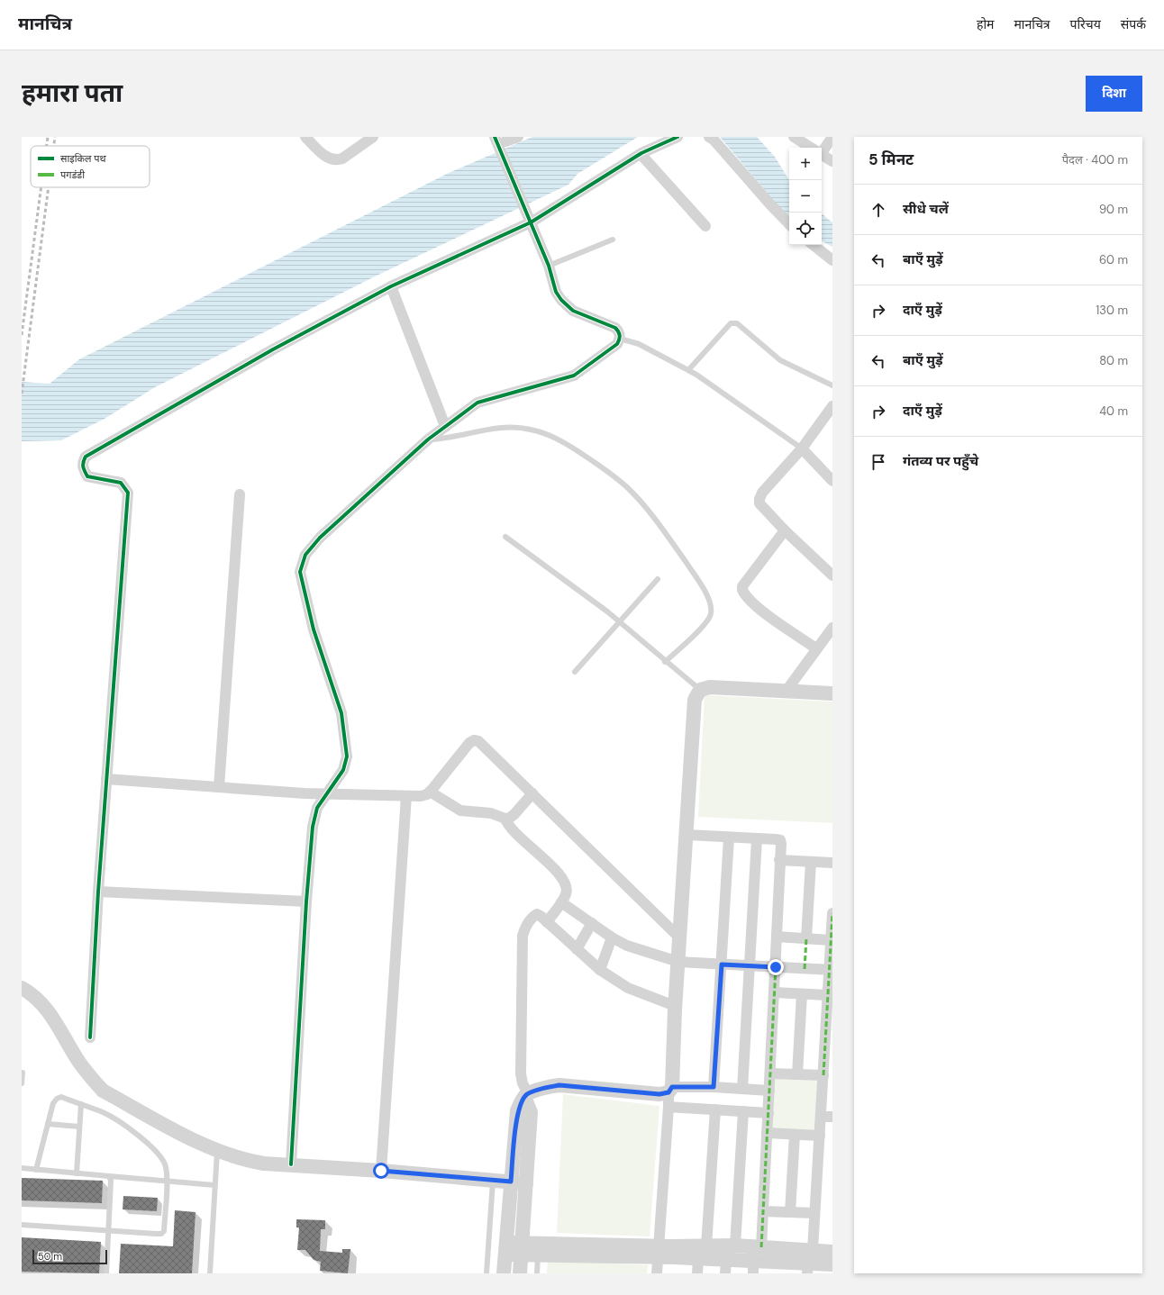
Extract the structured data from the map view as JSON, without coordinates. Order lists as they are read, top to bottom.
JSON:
{
  "legend": ["साइकिल पथ", "पगडंडी"],
  "scale_bar": "50 m",
  "page": {
    "header": "मानचित्र",
    "nav": [
      "होम",
      "मानचित्र",
      "परिचय",
      "संपर्क"
    ],
    "buttons": "दिशा",
    "title": "हमारा पता",
    "heading": ["5 मिनट", "पैदल · 400 m"],
    "map_buttons": ["+", "−"],
    "list": [
      ["सीधे चलें", "90 m"],
      ["बाएँ मुड़ें", "60 m"],
      ["दाएँ मुड़ें", "130 m"],
      ["बाएँ मुड़ें", "80 m"],
      ["दाएँ मुड़ें", "40 m"],
      "गंतव्य पर पहुँचे"
    ],
    "scale": "50 m"
  }
}
